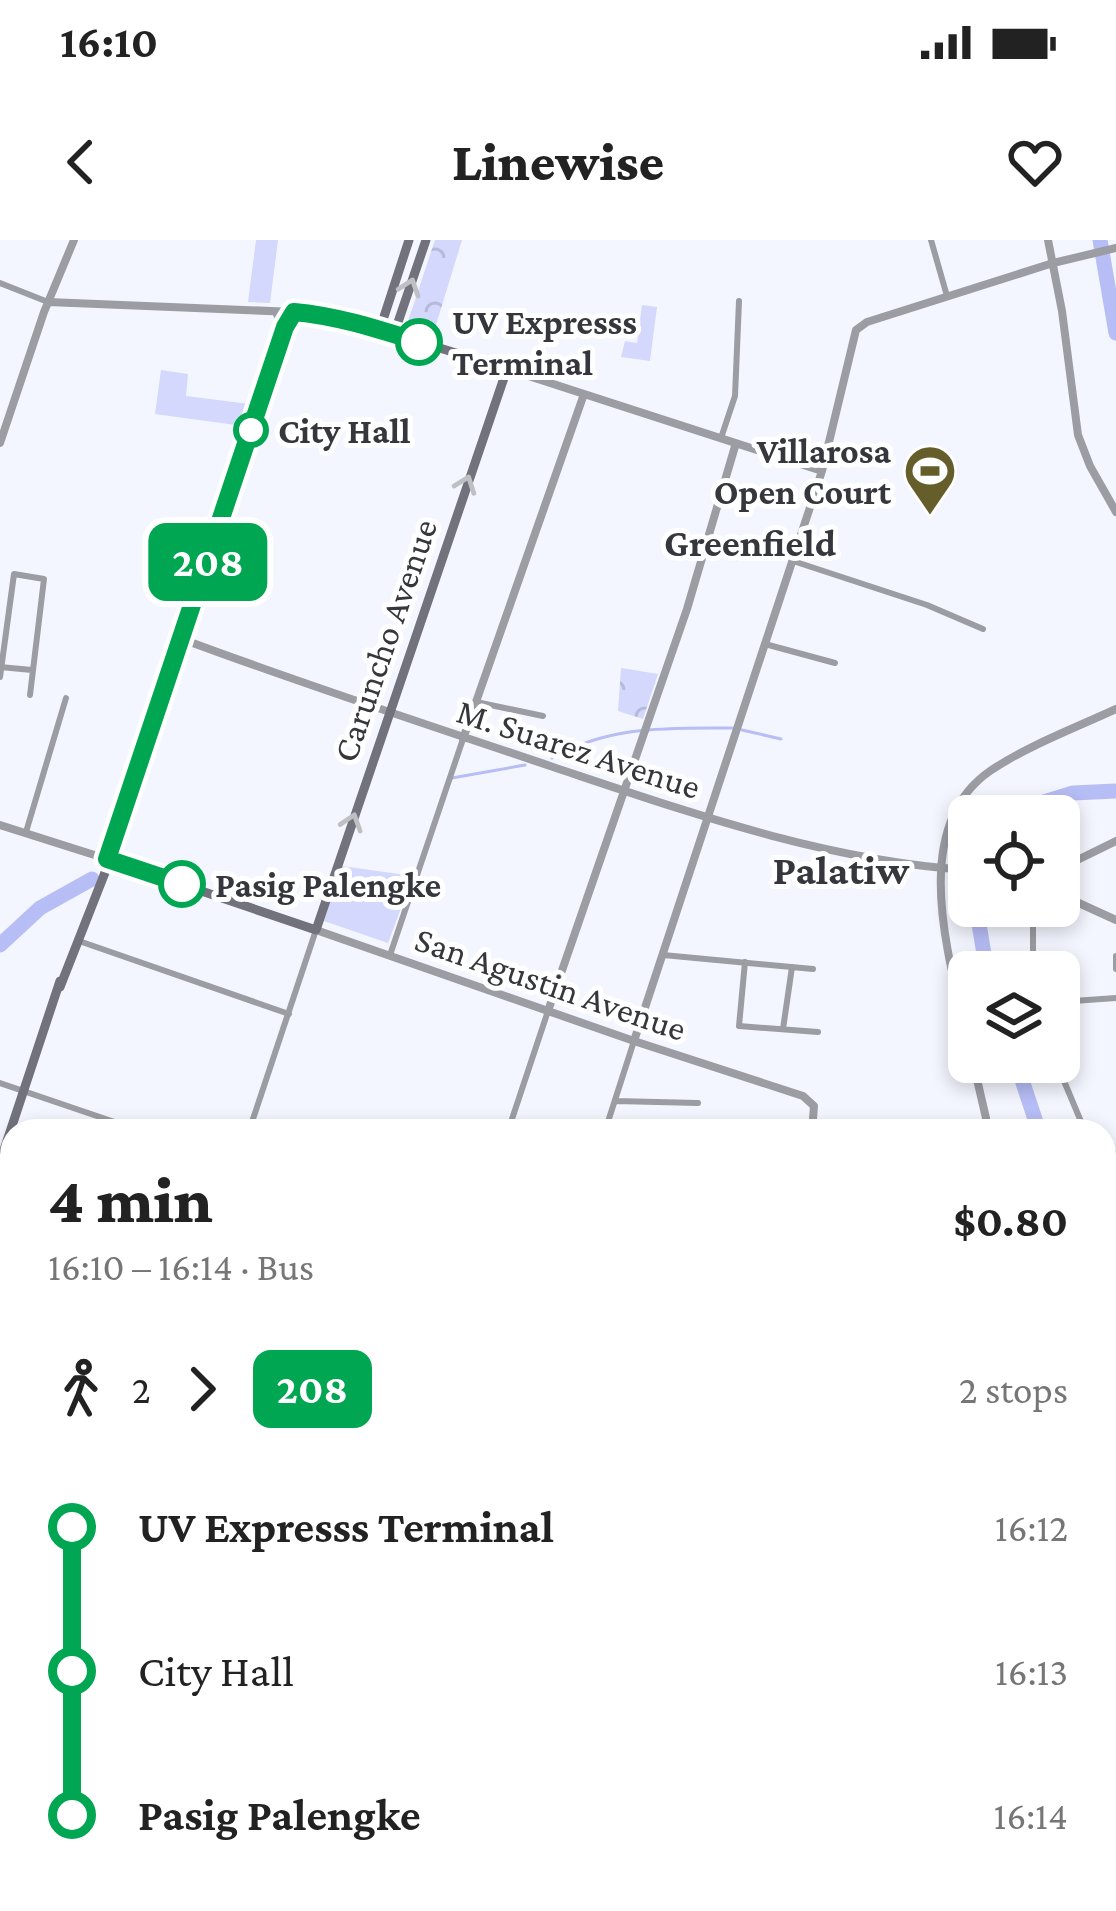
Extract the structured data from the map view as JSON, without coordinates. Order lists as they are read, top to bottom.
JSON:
{
  "streets": {
    "main road": ["Caruncho Avenue", "San Agustin Avenue"],
    "street": ["M. Suarez Avenue"]
  },
  "crossings": [
    ["Caruncho Avenue", "M. Suarez Avenue"],
    ["Caruncho Avenue", "San Agustin Avenue"]
  ],
  "one_way": ["Caruncho Avenue"],
  "districts": ["Greenfield", "Palatiw"],
  "places": {
    "other": ["UV Expresss Terminal", "City Hall", "Pasig Palengke"],
    "sports": ["Villarosa Open Court"]
  },
  "lines": ["bus line 208"],
  "page": {
    "status": "16:10",
    "header": "Linewise",
    "on_map": "208",
    "heading": ["4 min", "16:10 – 16:14 · Bus", "$0.80"],
    "legs": ["2", "208", "2 stops"],
    "list": [
      {
        "name": "UV Expresss Terminal",
        "value": "16:12"
      },
      {
        "name": "City Hall",
        "value": "16:13"
      },
      {
        "name": "Pasig Palengke",
        "value": "16:14"
      }
    ]
  }
}
